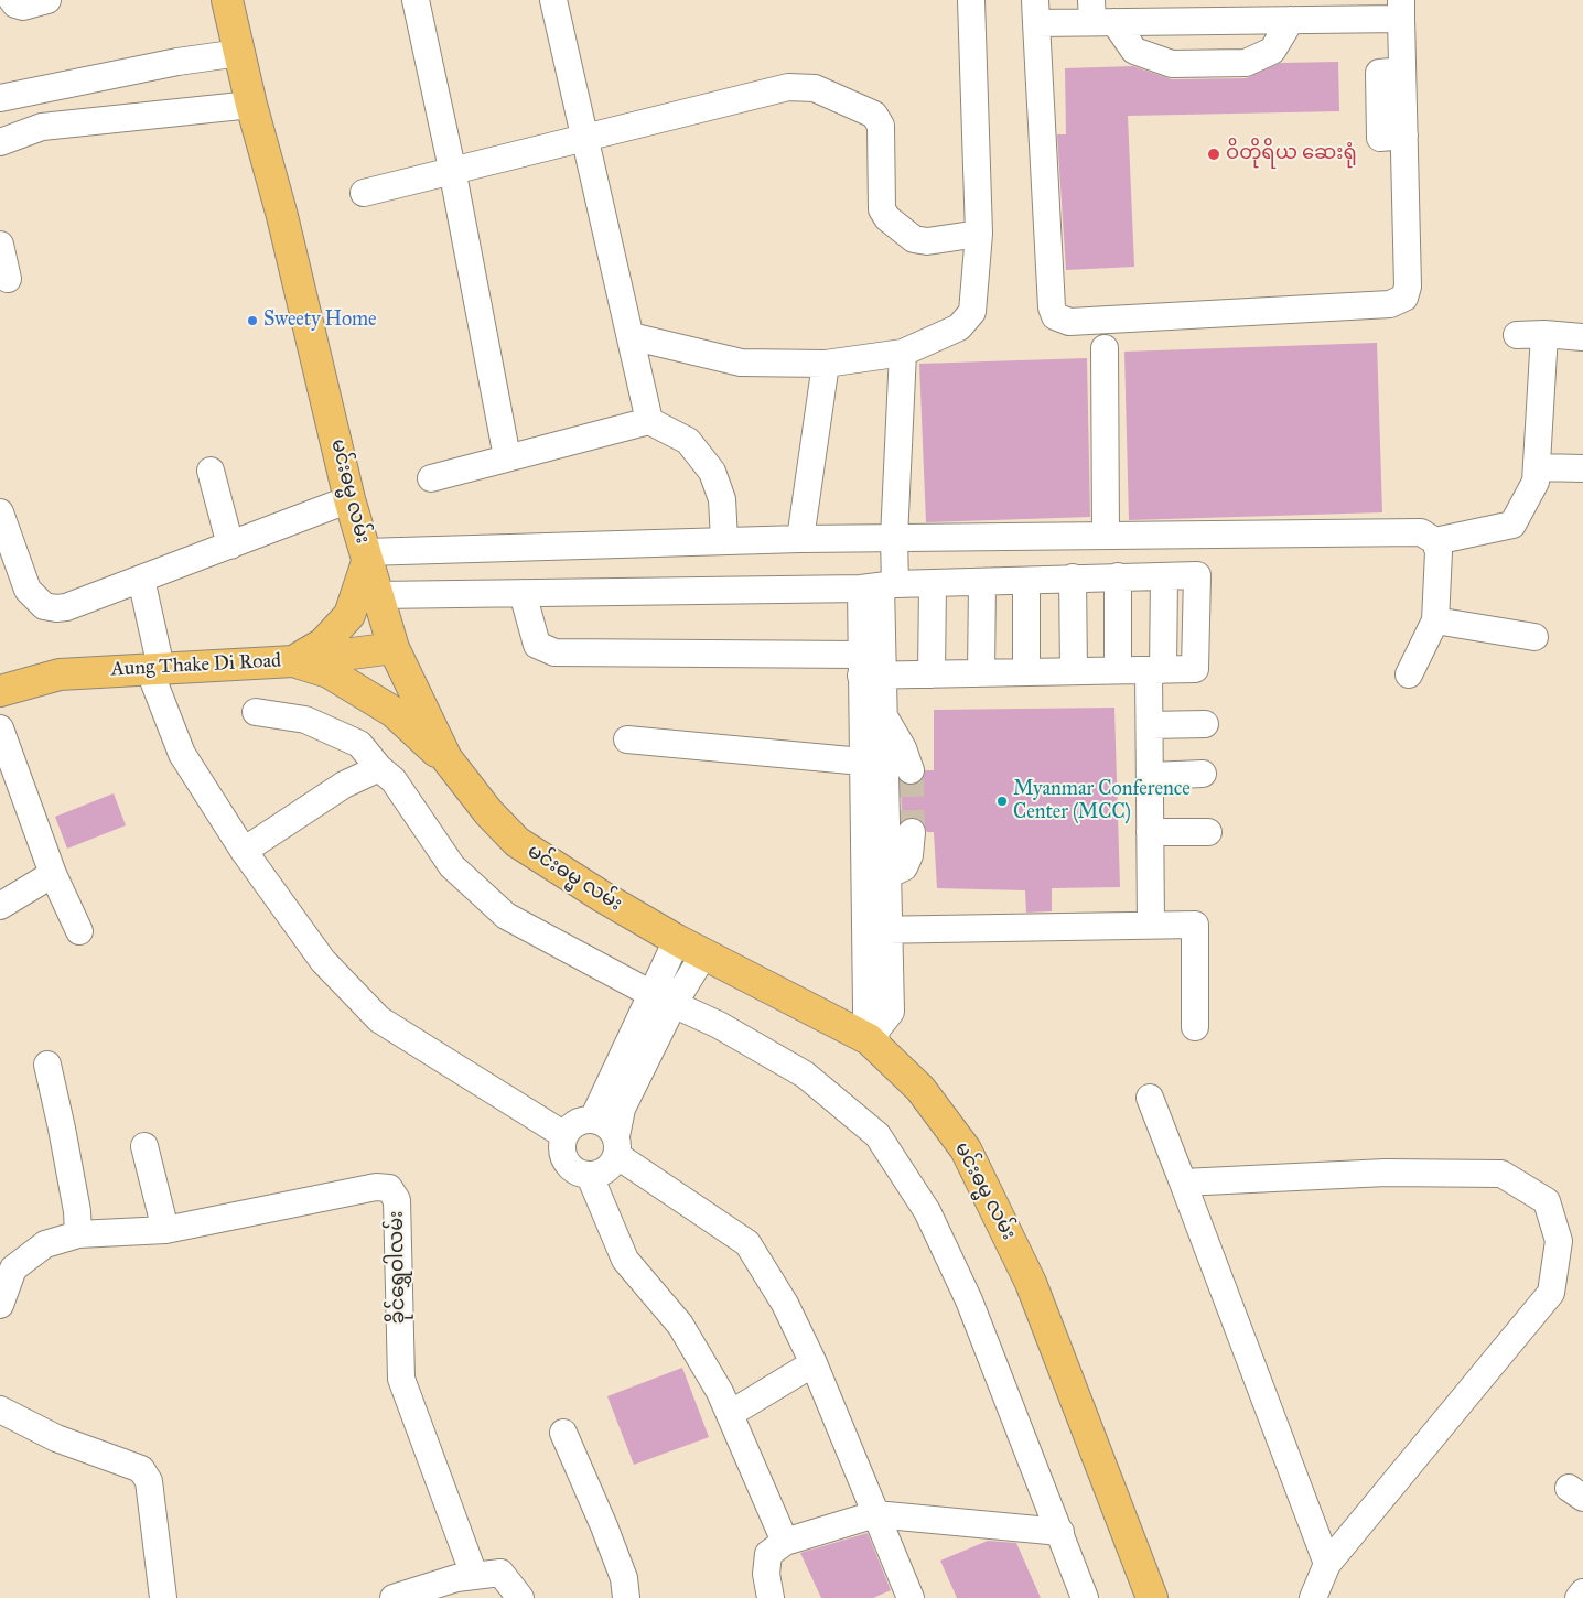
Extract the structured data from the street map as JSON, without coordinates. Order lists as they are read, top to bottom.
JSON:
{
  "streets": {
    "main road": ["မင်းဓမ္မ လမ်း", "Aung Thake Di Road"],
    "street": ["ခိုင်ရွှေဝါလမ်း"]
  },
  "crossings": [
    ["မင်းဓမ္မ လမ်း", "Aung Thake Di Road"]
  ],
  "places": ["ဝိတိုရိယ ဆေးရုံ", "Sweety Home", "Myanmar Conference Center (MCC)"]
}
